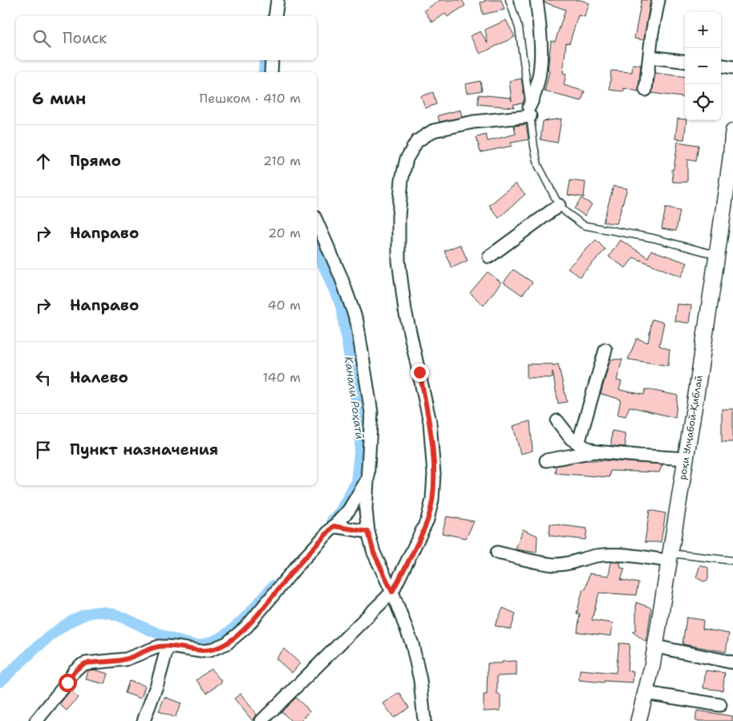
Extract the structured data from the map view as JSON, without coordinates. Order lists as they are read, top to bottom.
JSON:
{
  "streets": {
    "street": ["роҳи Улҷабой-Қиблаӣ"]
  },
  "water": ["Канали Роҳатӣ"],
  "page": {
    "map_buttons": ["+", "−"],
    "search": "Поиск",
    "heading": ["6 мин", "Пешком · 410 m"],
    "list": [
      ["Прямо", "210 m"],
      ["Направо", "20 m"],
      ["Направо", "40 m"],
      ["Налево", "140 m"],
      "Пункт назначения"
    ]
  }
}
